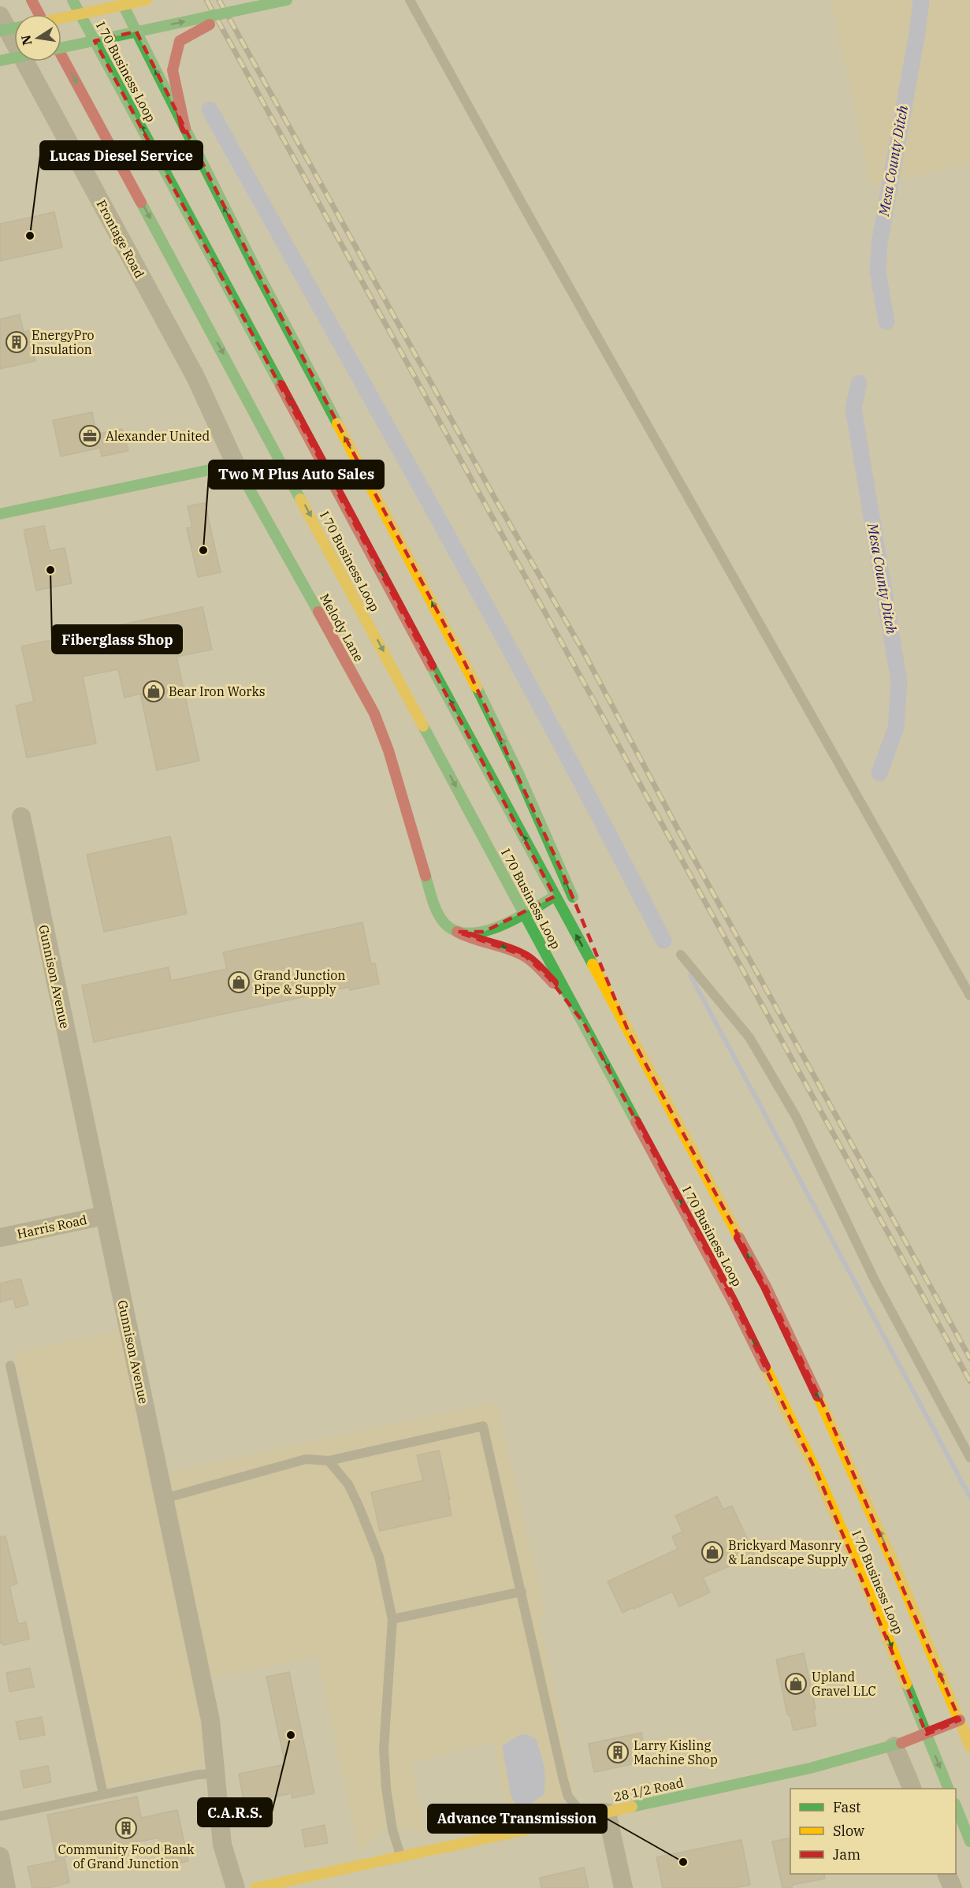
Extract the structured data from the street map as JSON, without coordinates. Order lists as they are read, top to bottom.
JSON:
{
  "streets": {
    "main road": ["I 70 Business Loop", "Melody Lane", "28 1/2 Road"],
    "street": ["Frontage Road", "Gunnison Avenue", "Harris Road"]
  },
  "crossings": [
    ["I 70 Business Loop", "28 1/2 Road"],
    ["Frontage Road", "Melody Lane"],
    ["Gunnison Avenue", "Harris Road"]
  ],
  "water": ["Mesa County Ditch"],
  "places": {
    "other": [
      "Lucas Diesel Service",
      "Two M Plus Auto Sales",
      "Fiberglass Shop",
      "C.A.R.S.",
      "Advance Transmission"
    ],
    "building": ["EnergyPro Insulation", "Larry Kisling Machine Shop", "Community Food Bank of Grand Junction"],
    "office": ["Alexander United"],
    "shop": [
      "Bear Iron Works",
      "Grand Junction Pipe & Supply",
      "Brickyard Masonry & Landscape Supply",
      "Upland Gravel LLC"
    ]
  },
  "legend": ["Fast", "Slow", "Jam"],
  "north": "left"
}
